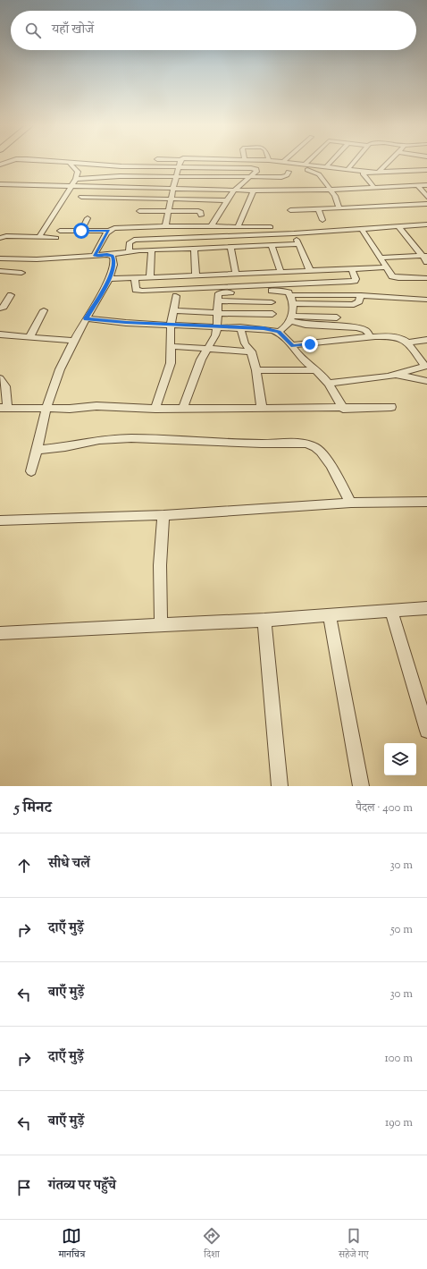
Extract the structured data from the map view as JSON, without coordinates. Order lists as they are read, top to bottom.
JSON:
{
  "page": {
    "search": "यहाँ खोजें",
    "heading": ["5 मिनट", "पैदल · 400 m"],
    "list": [
      ["सीधे चलें", "30 m"],
      ["दाएँ मुड़ें", "50 m"],
      ["बाएँ मुड़ें", "30 m"],
      ["दाएँ मुड़ें", "100 m"],
      ["बाएँ मुड़ें", "190 m"],
      "गंतव्य पर पहुँचे"
    ],
    "nav": ["मानचित्र", "दिशा", "सहेजे गए"]
  }
}
